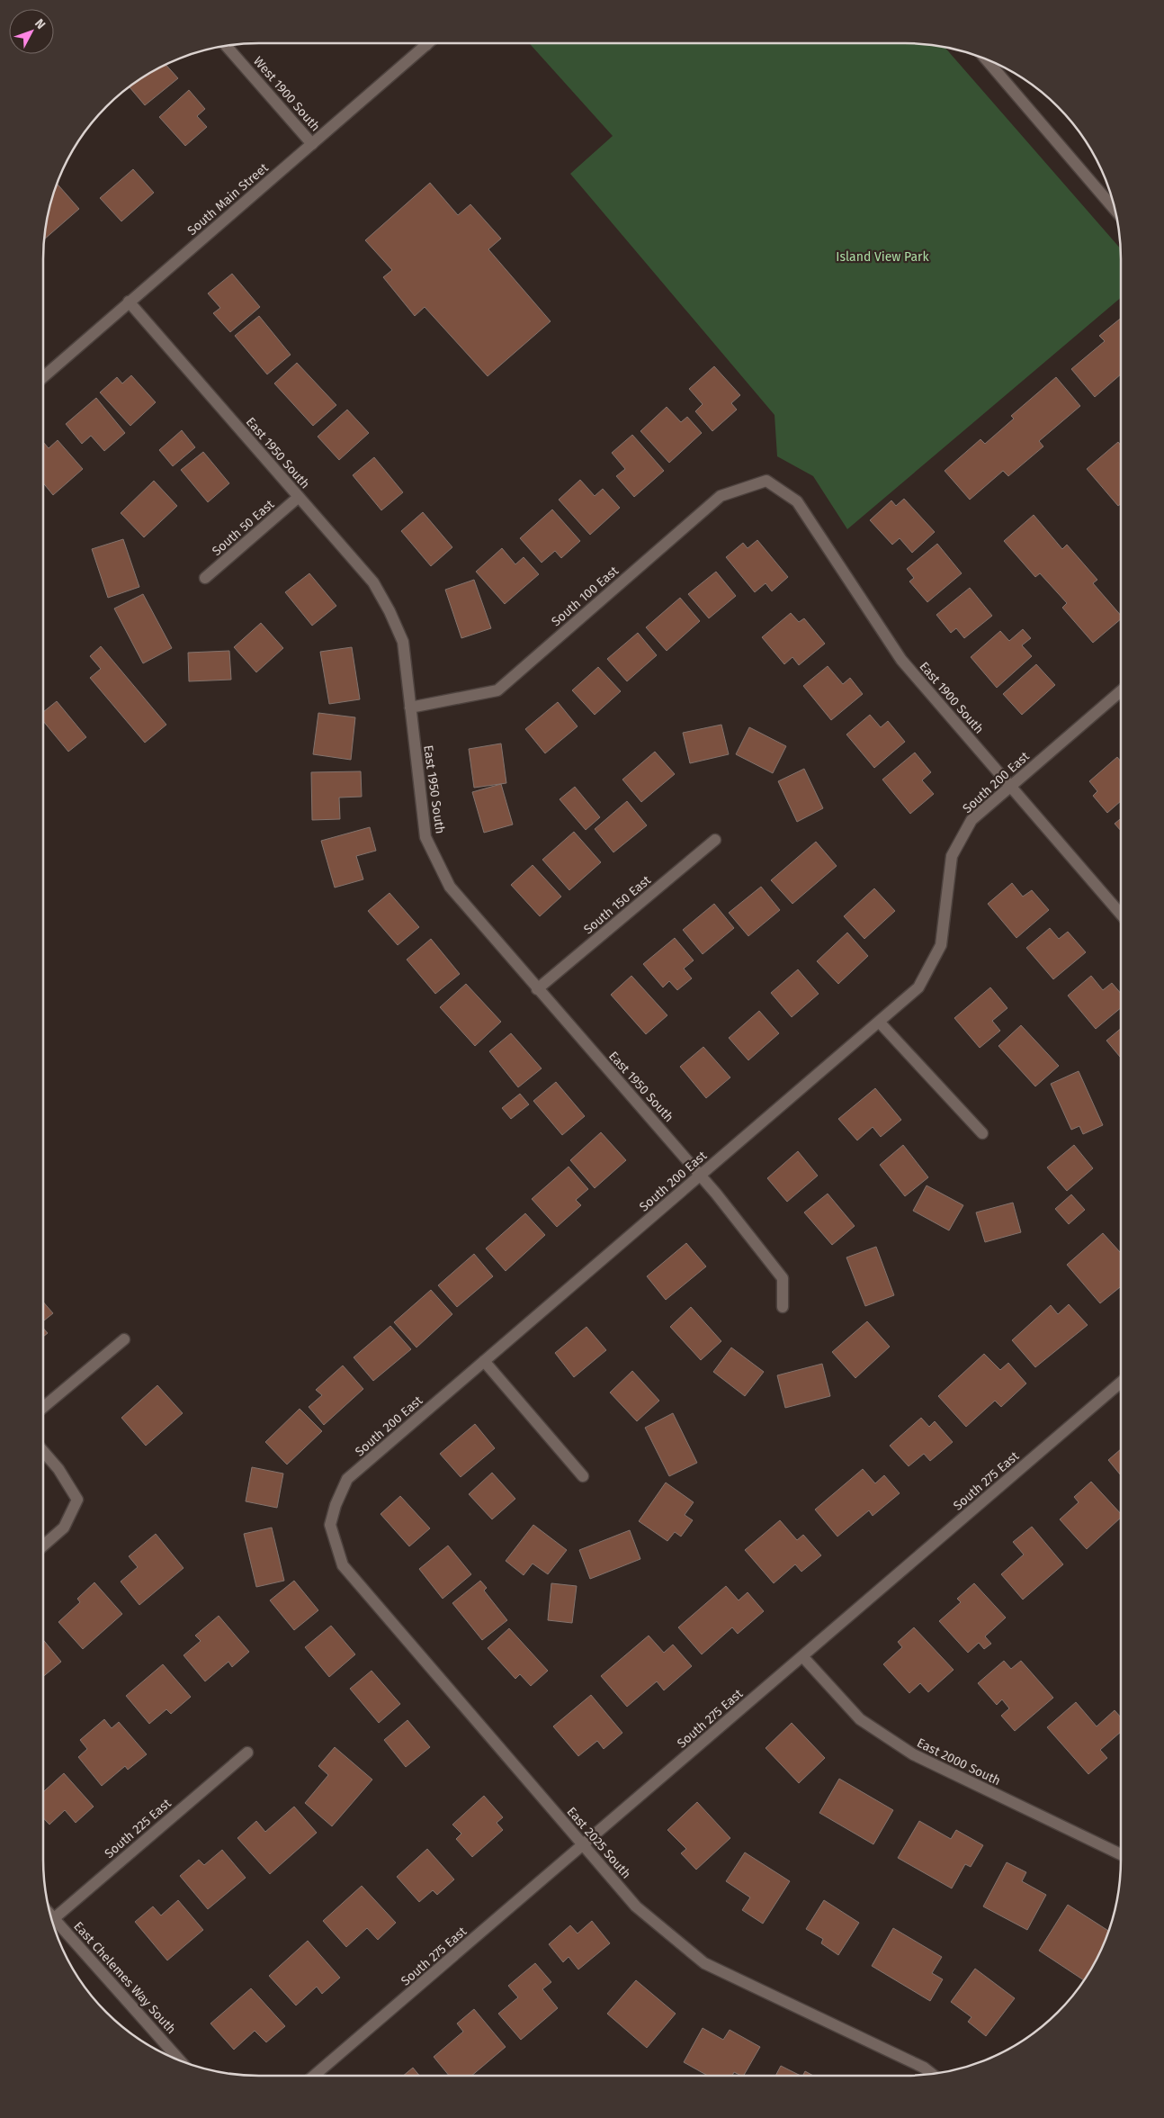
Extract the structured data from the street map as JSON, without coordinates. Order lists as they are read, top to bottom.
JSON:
{
  "streets": {
    "street": [
      "West 1900 South",
      "South Main Street",
      "East 1950 South",
      "South 50 East",
      "South 100 East",
      "East 1900 South",
      "South 200 East",
      "South 150 East",
      "South 275 East",
      "East 2000 South",
      "South 225 East",
      "East 2025 South",
      "East Chelemes Way South"
    ]
  },
  "crossings": [
    ["West 1900 South", "South Main Street"],
    ["South Main Street", "East 1950 South"],
    ["East 1950 South", "South 50 East"],
    ["East 1950 South", "South 100 East"],
    ["East 1950 South", "South 200 East"],
    ["East 1950 South", "South 150 East"],
    ["South 100 East", "East 1900 South"],
    ["East 1900 South", "South 200 East"],
    ["South 200 East", "East 2025 South"],
    ["South 275 East", "East 2000 South"],
    ["South 275 East", "East 2025 South"]
  ],
  "parks": ["Island View Park"],
  "north": "top right"
}
